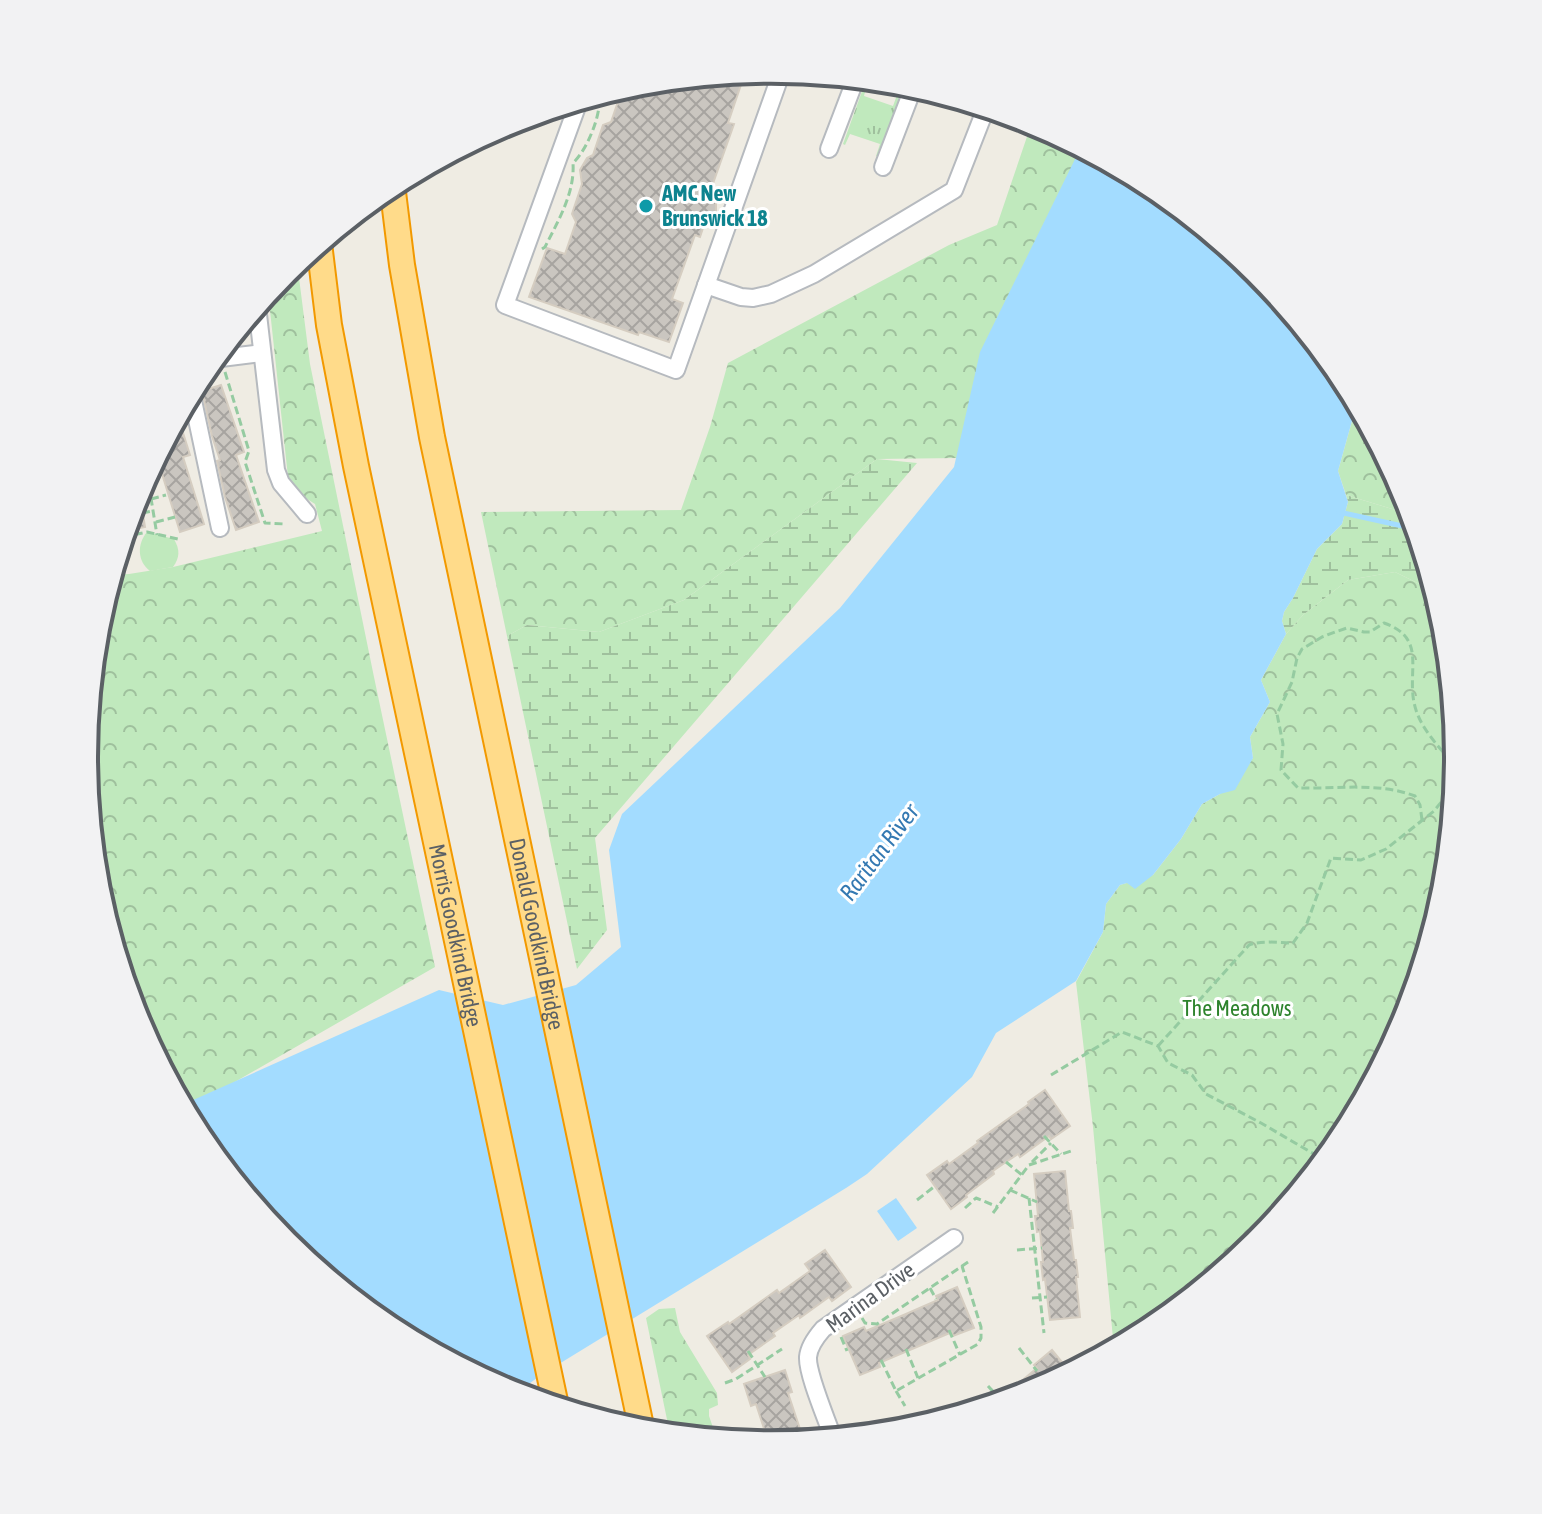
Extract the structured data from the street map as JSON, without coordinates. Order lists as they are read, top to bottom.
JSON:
{
  "streets": {
    "highway": ["Donald Goodkind Bridge", "Morris Goodkind Bridge"],
    "street": ["Marina Drive"]
  },
  "water": ["Raritan River"],
  "parks": ["The Meadows"],
  "places": ["AMC New Brunswick 18"]
}
